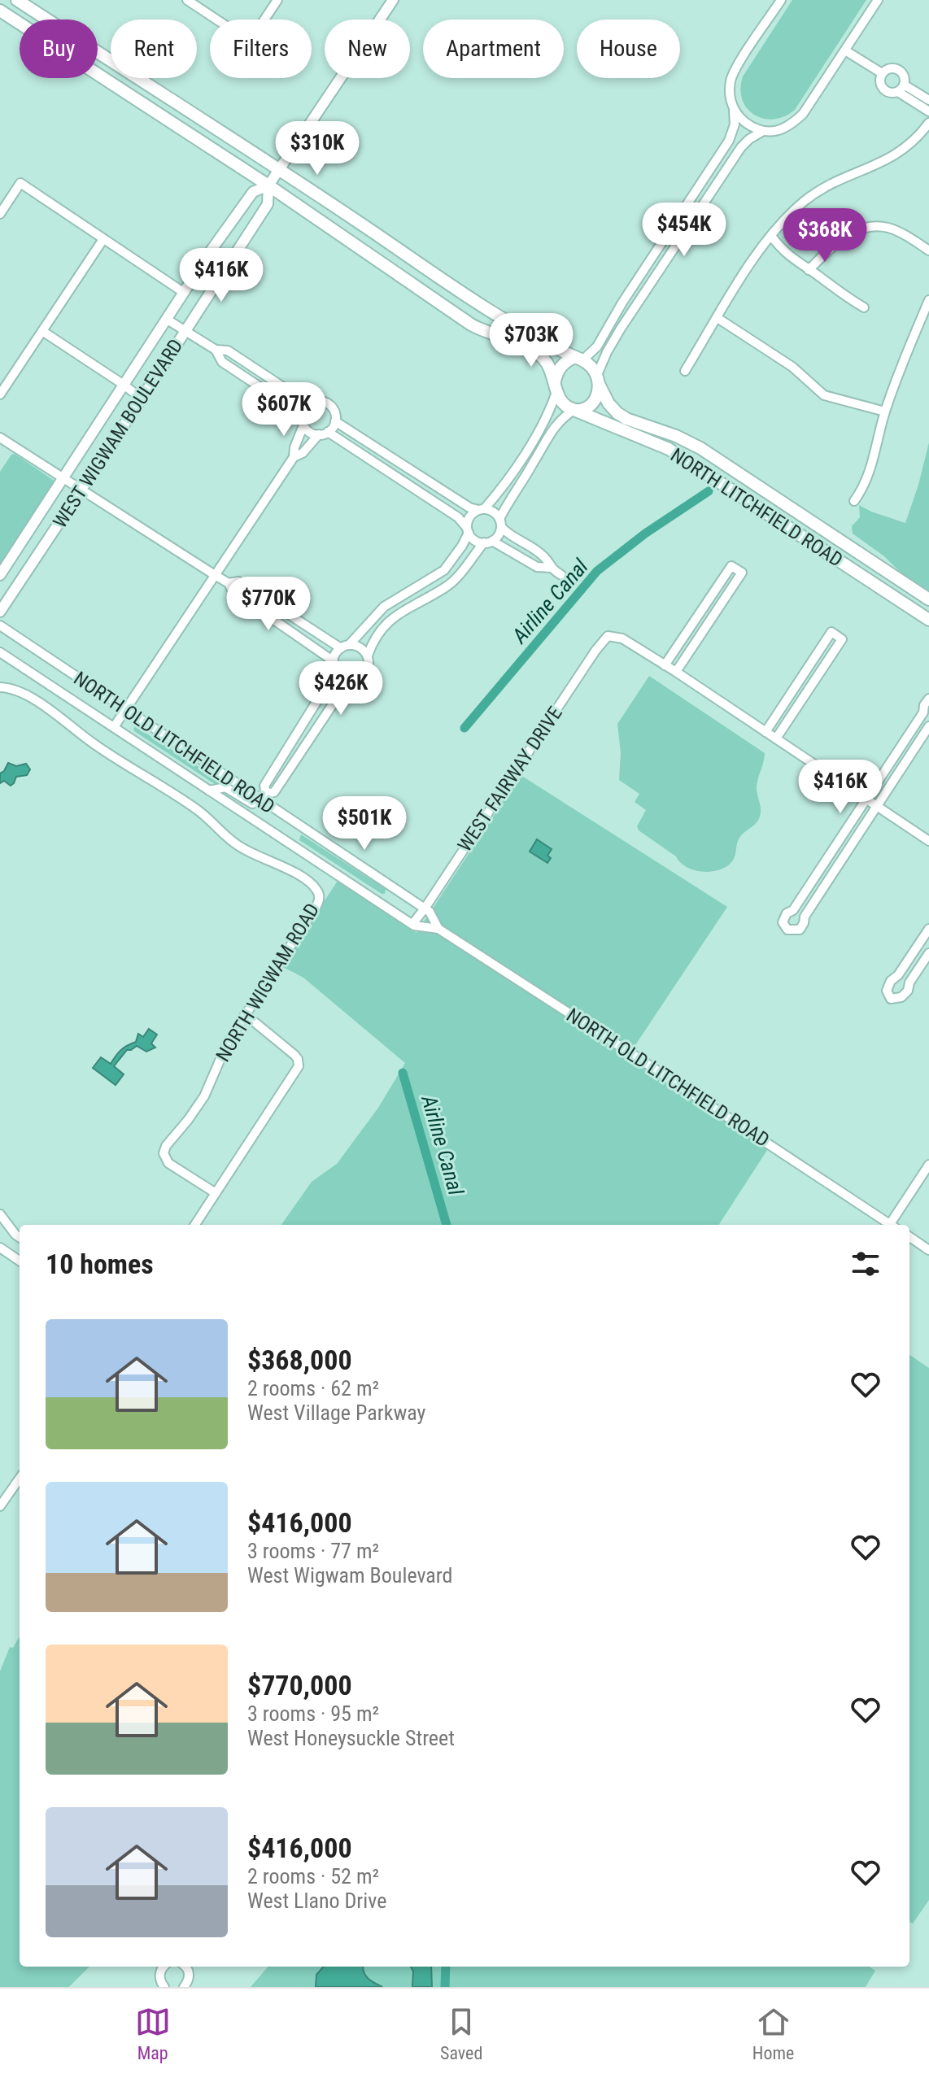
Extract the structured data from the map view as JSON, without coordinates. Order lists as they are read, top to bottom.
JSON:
{
  "streets": {
    "main road": ["NORTH LITCHFIELD ROAD"],
    "street": [
      "WEST WIGWAM BOULEVARD",
      "NORTH OLD LITCHFIELD ROAD",
      "WEST FAIRWAY DRIVE",
      "NORTH WIGWAM ROAD"
    ]
  },
  "crossings": [
    ["NORTH OLD LITCHFIELD ROAD", "WEST FAIRWAY DRIVE"]
  ],
  "water": ["Airline Canal"],
  "page": {
    "chip": [
      "Buy",
      "Rent",
      "Filters",
      "New",
      "Apartment",
      "House"
    ],
    "price": [
      "$310K",
      "$454K",
      "$368K",
      "$416K",
      "$703K",
      "$607K",
      "$770K",
      "$426K",
      "$416K",
      "$501K"
    ],
    "heading": "10 homes",
    "list": [
      {
        "name": "$368,000",
        "note": "2 rooms · 62 m² · West Village Parkway"
      },
      {
        "name": "$416,000",
        "note": "3 rooms · 77 m² · West Wigwam Boulevard"
      },
      {
        "name": "$770,000",
        "note": "3 rooms · 95 m² · West Honeysuckle Street"
      },
      {
        "name": "$416,000",
        "note": "2 rooms · 52 m² · West Llano Drive"
      }
    ],
    "tabs": ["Map", "Saved", "Home"]
  }
}
